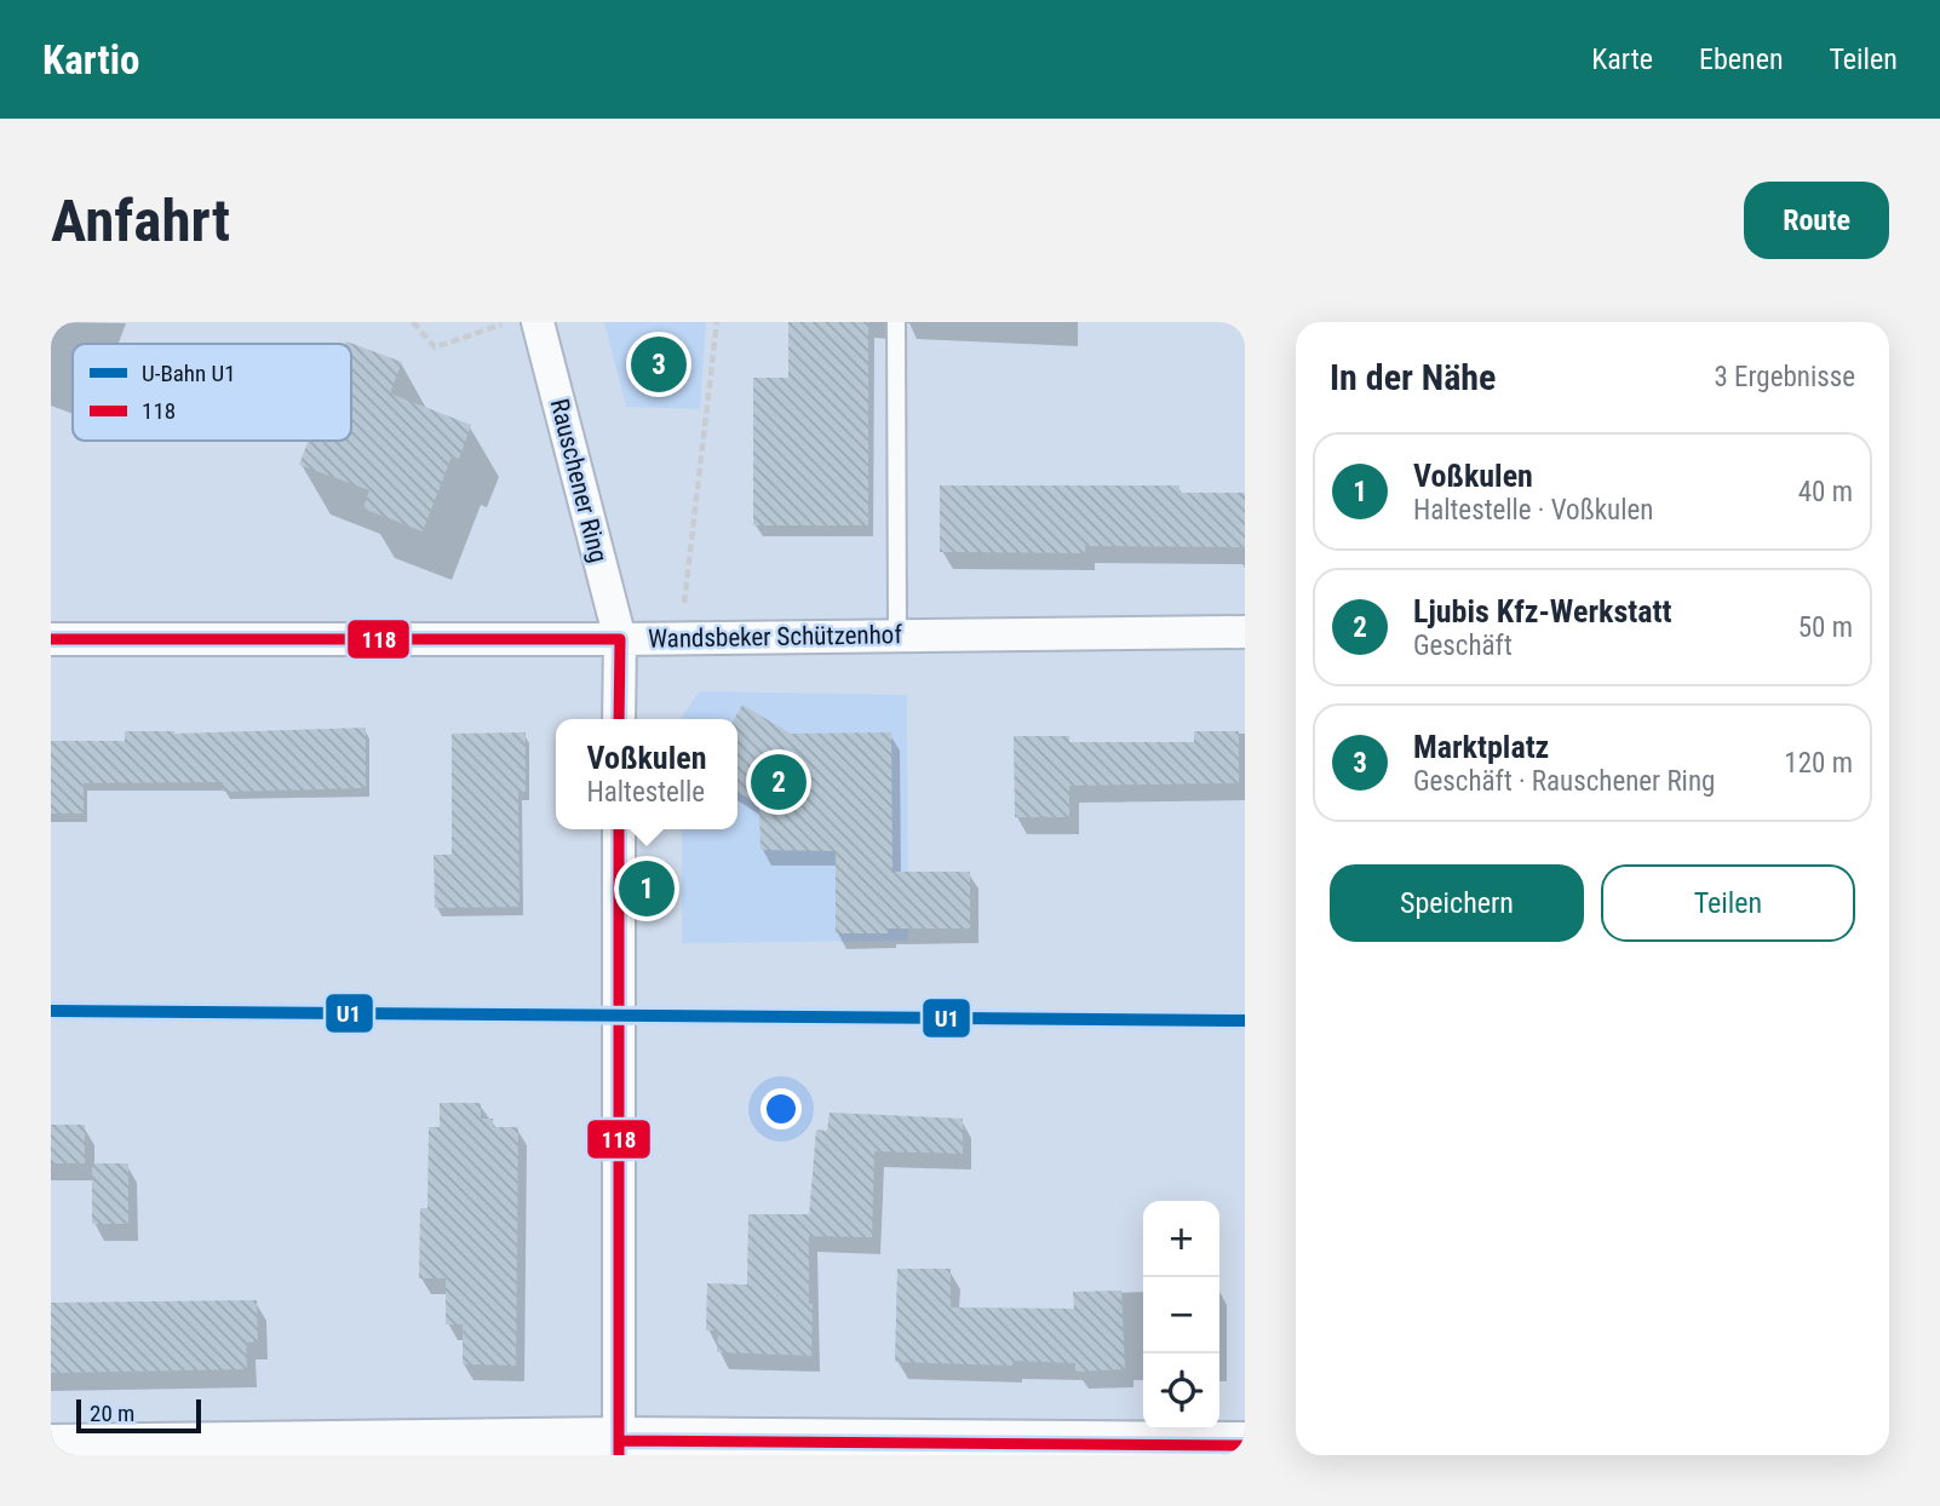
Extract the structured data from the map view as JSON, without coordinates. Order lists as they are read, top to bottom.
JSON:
{
  "streets": {
    "street": ["Rauschener Ring", "Wandsbeker Schützenhof"]
  },
  "crossings": [
    ["Rauschener Ring", "Wandsbeker Schützenhof"]
  ],
  "lines": ["transit line 118", "metro line U1"],
  "legend": ["U-Bahn U1", "118"],
  "scale_bar": "20 m",
  "page": {
    "header": "Kartio",
    "nav": ["Karte", "Ebenen", "Teilen"],
    "buttons": [
      "Route",
      ["Speichern", "Teilen"]
    ],
    "title": "Anfahrt",
    "heading": ["In der Nähe", "3 Ergebnisse"],
    "pins": ["3", "2", "1"],
    "list": [
      {
        "mark": "1",
        "name": "Voßkulen",
        "note": "Haltestelle · Voßkulen",
        "value": "40 m"
      },
      {
        "mark": "2",
        "name": "Ljubis Kfz-Werkstatt",
        "note": "Geschäft",
        "value": "50 m"
      },
      {
        "mark": "3",
        "name": "Marktplatz",
        "note": "Geschäft · Rauschener Ring",
        "value": "120 m"
      }
    ],
    "popup": ["Voßkulen", "Haltestelle"],
    "map_buttons": ["+", "−"],
    "scale": "20 m"
  }
}
